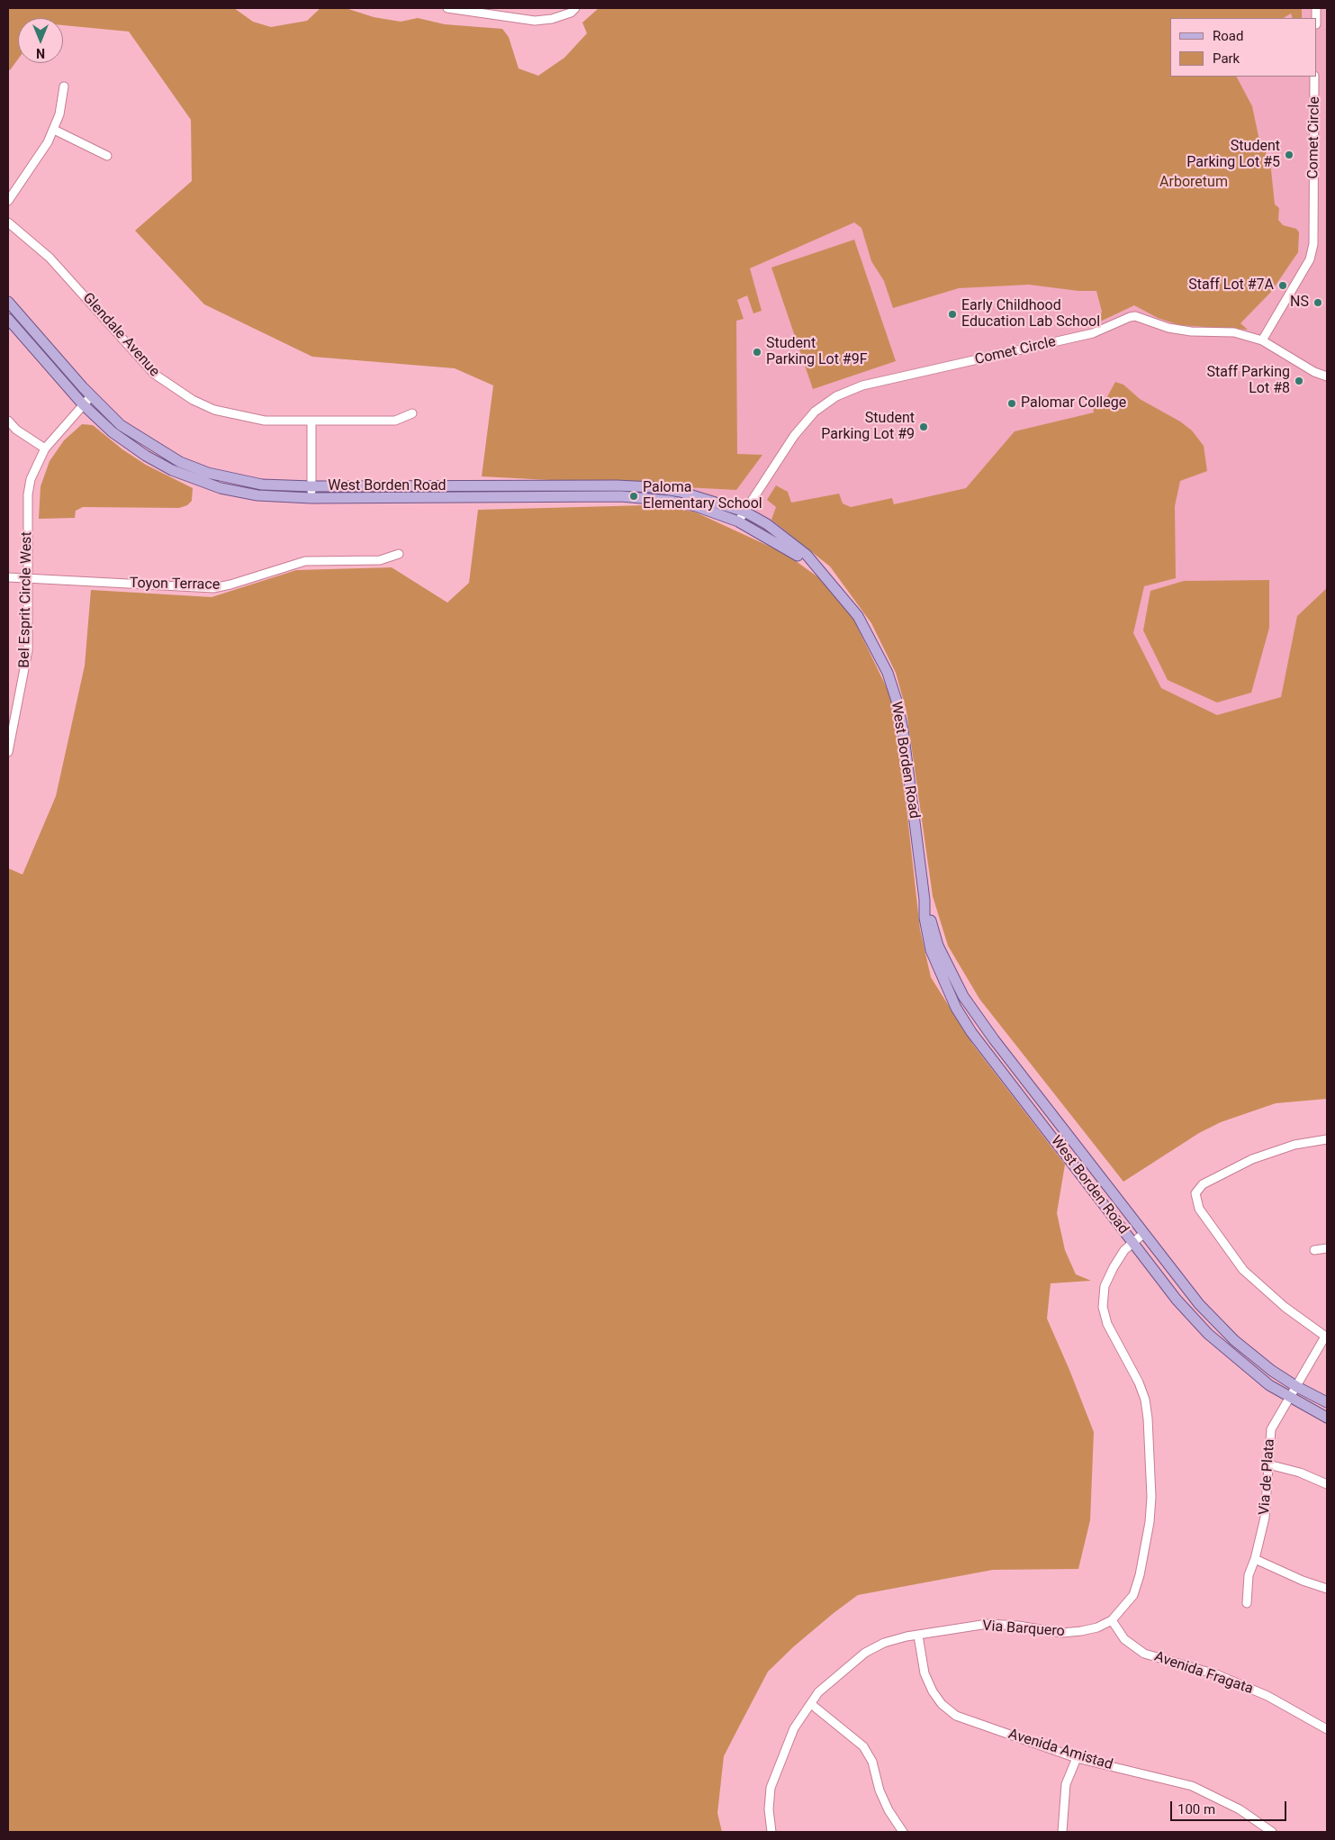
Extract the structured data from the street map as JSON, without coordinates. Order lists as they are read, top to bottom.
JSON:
{
  "streets": {
    "main road": ["West Borden Road"],
    "street": [
      "Comet Circle",
      "Glendale Avenue",
      "Toyon Terrace",
      "Bel Esprit Circle West",
      "Via de Plata",
      "Via Barquero",
      "Avenida Fragata",
      "Avenida Amistad"
    ]
  },
  "crossings": [
    ["Comet Circle", "West Borden Road"],
    ["West Borden Road", "Bel Esprit Circle West"],
    ["West Borden Road", "Via de Plata"],
    ["West Borden Road", "Via Barquero"],
    ["Toyon Terrace", "Bel Esprit Circle West"],
    ["Via Barquero", "Avenida Fragata"],
    ["Via Barquero", "Avenida Amistad"]
  ],
  "parks": ["Arboretum"],
  "places": [
    "Student Parking Lot #5",
    "Staff Lot #7A",
    "NS",
    "Early Childhood Education Lab School",
    "Student Parking Lot #9F",
    "Staff Parking Lot #8",
    "Palomar College",
    "Student Parking Lot #9",
    "Paloma Elementary School"
  ],
  "legend": ["Road", "Park"],
  "scale_bar": "100 m",
  "north": "bottom"
}
